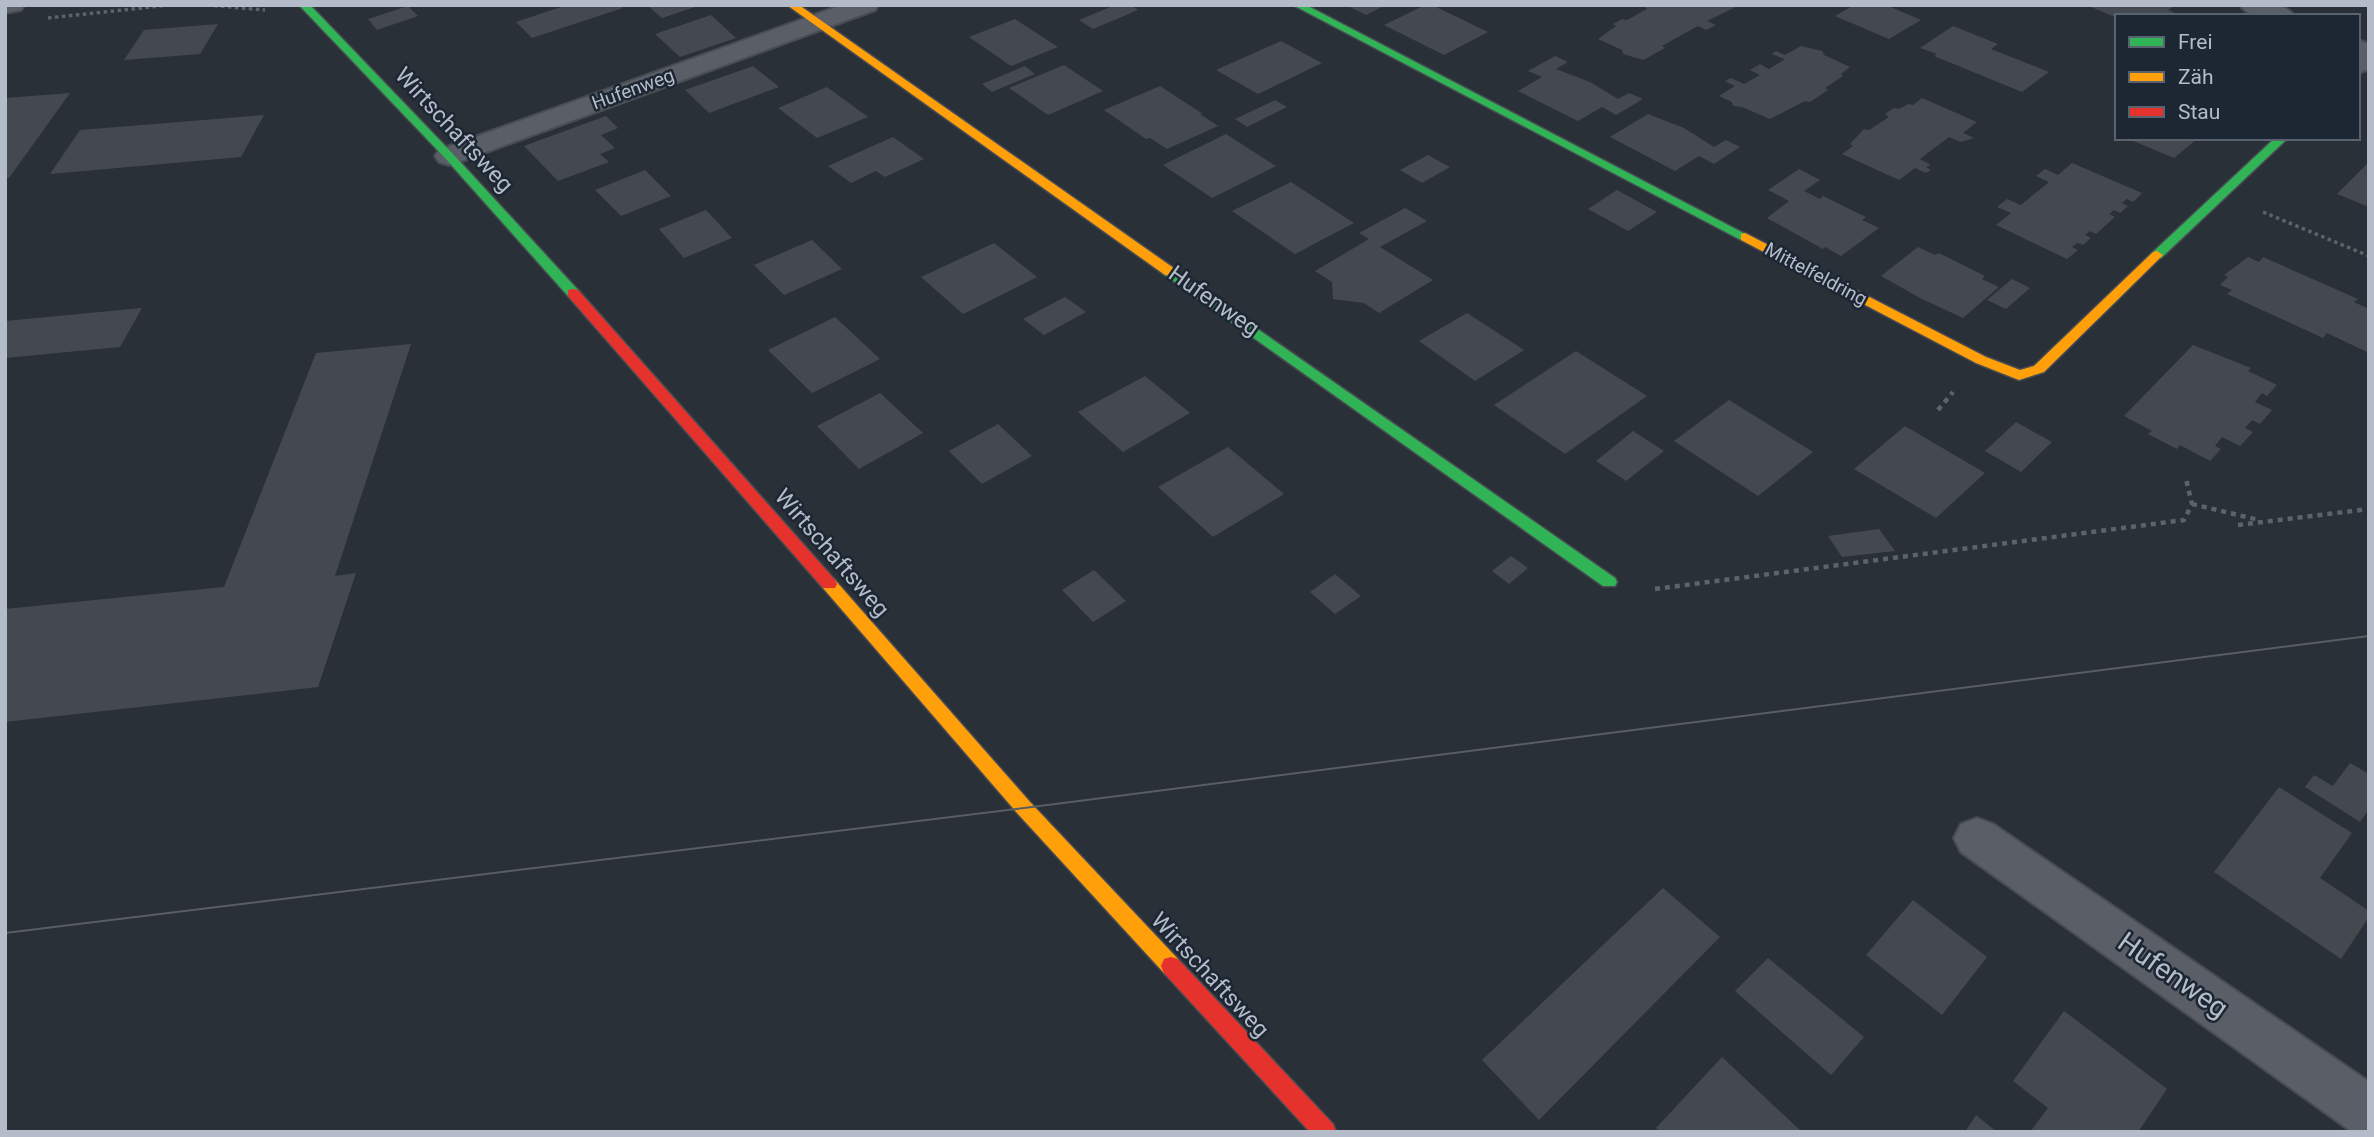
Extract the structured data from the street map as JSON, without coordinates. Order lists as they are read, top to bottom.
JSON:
{
  "streets": {
    "street": ["Hufenweg", "Wirtschaftsweg", "Mittelfeldring"]
  },
  "crossings": [
    ["Hufenweg", "Wirtschaftsweg"]
  ],
  "legend": ["Frei", "Zäh", "Stau"]
}
